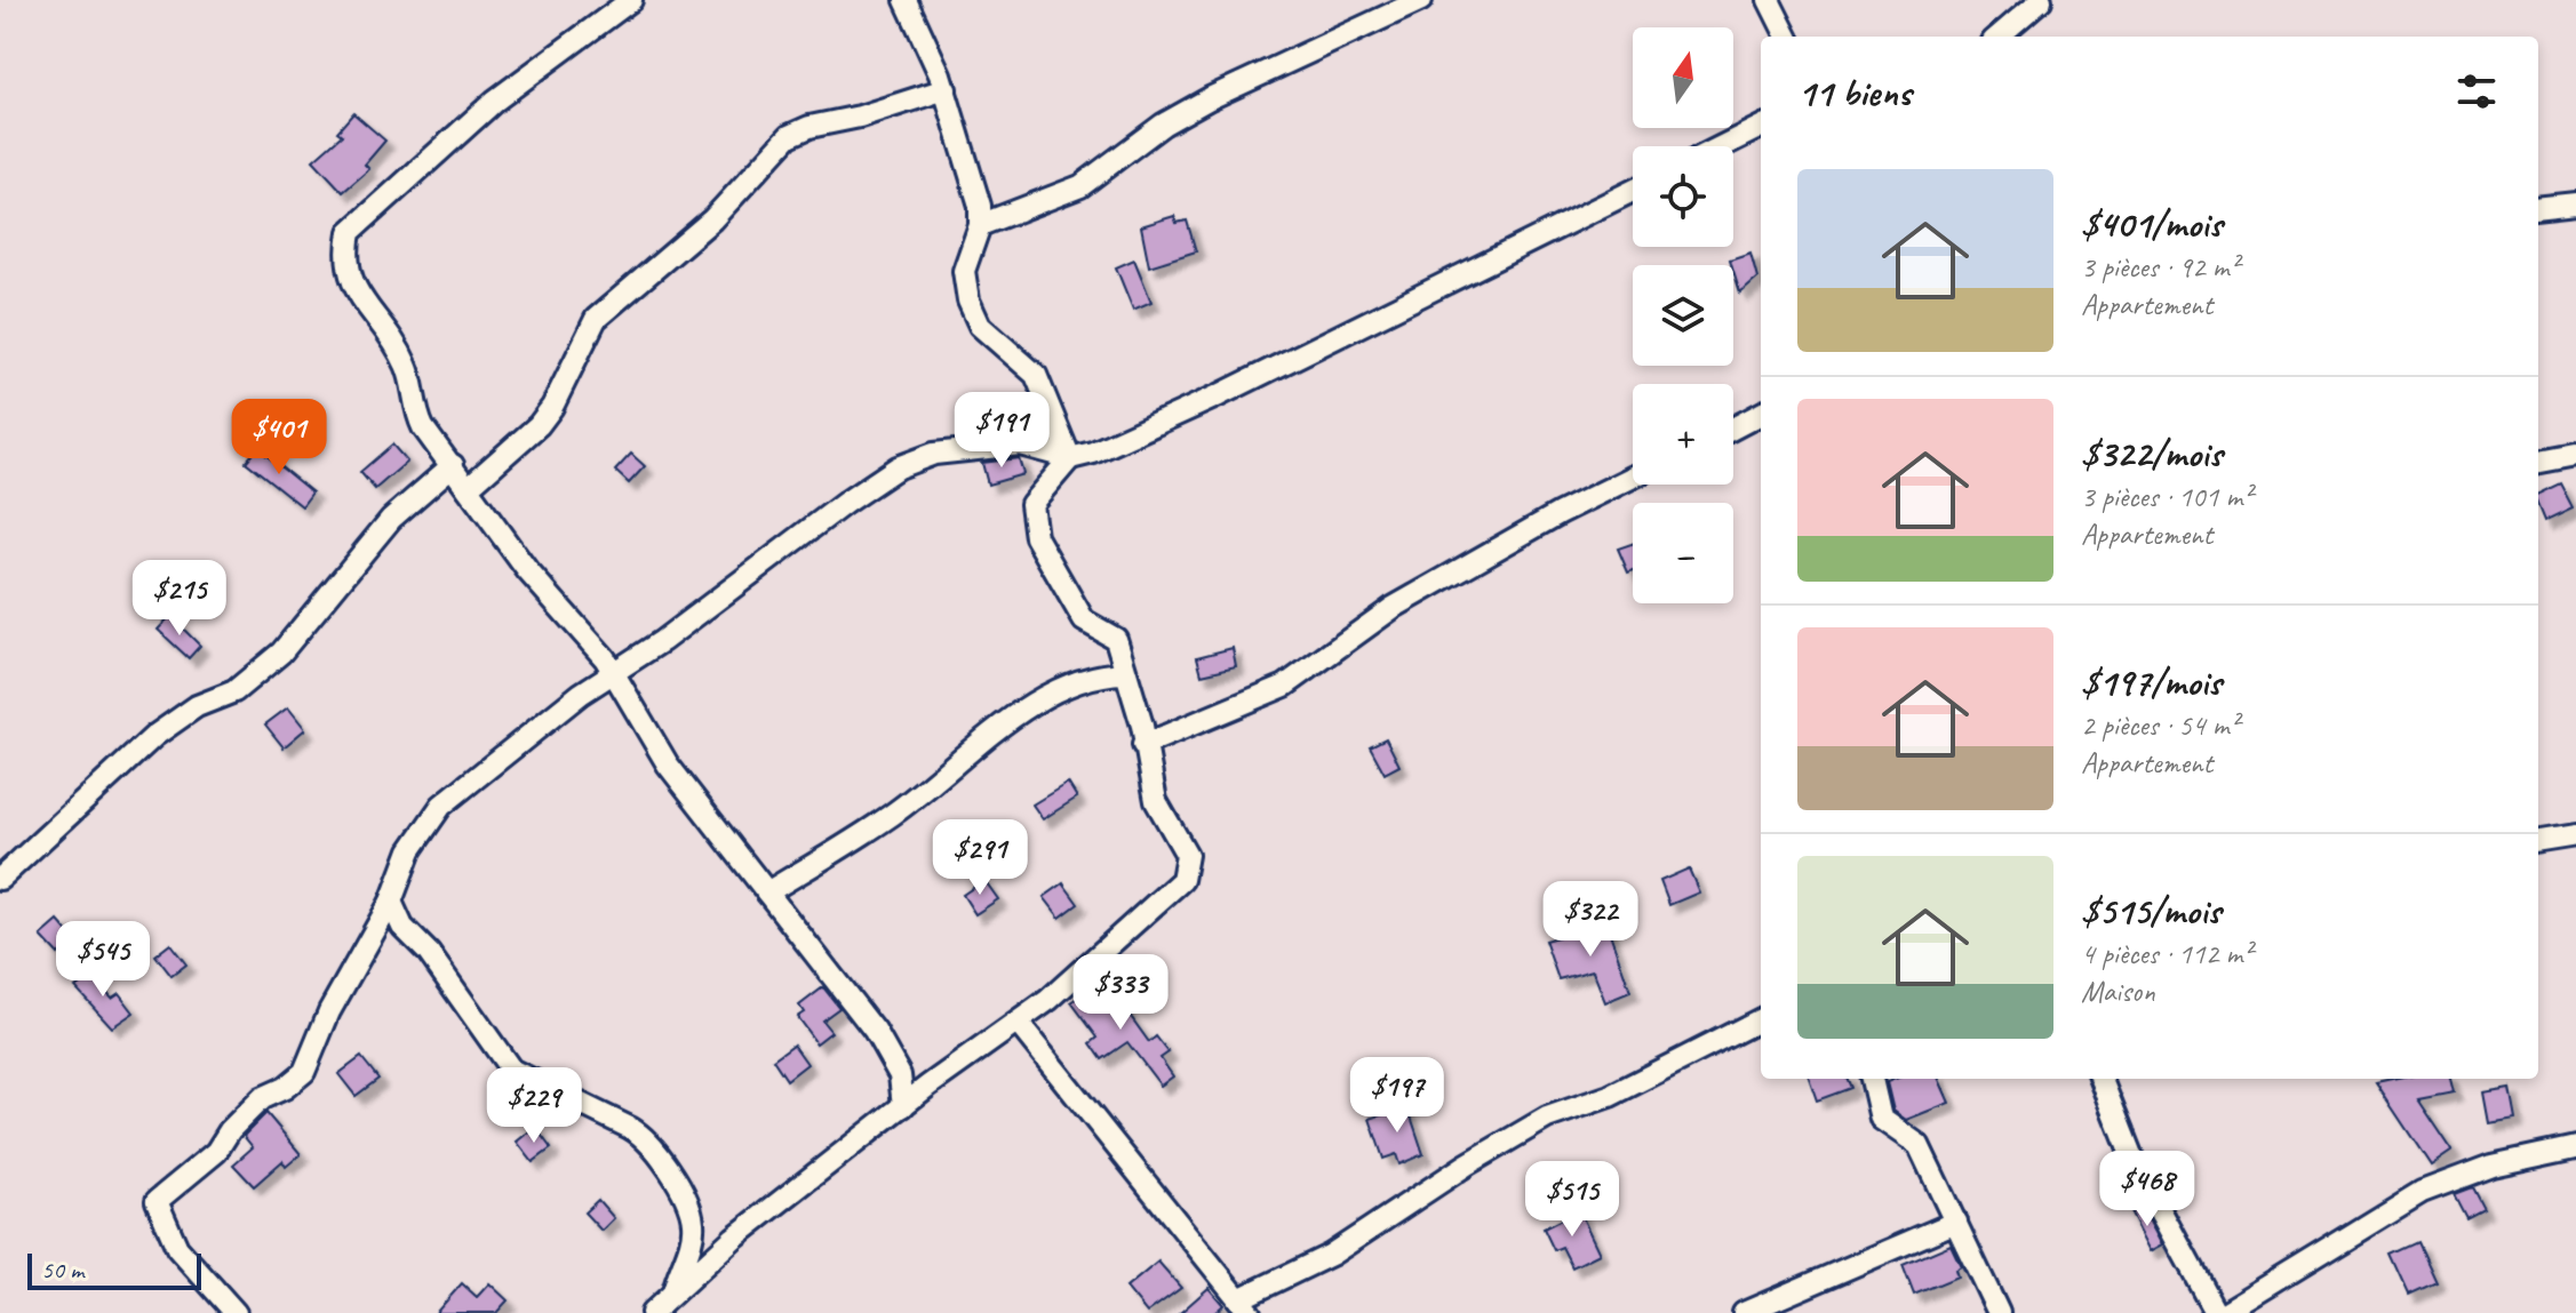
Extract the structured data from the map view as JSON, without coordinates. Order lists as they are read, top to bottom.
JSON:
{
  "scale_bar": "50 m",
  "north": "top",
  "page": {
    "map_buttons": ["+", "−"],
    "heading": "11 biens",
    "list": [
      {
        "name": "$401/mois",
        "note": "3 pièces · 92 m² · Appartement"
      },
      {
        "name": "$322/mois",
        "note": "3 pièces · 101 m² · Appartement"
      },
      {
        "name": "$197/mois",
        "note": "2 pièces · 54 m² · Appartement"
      },
      {
        "name": "$515/mois",
        "note": "4 pièces · 112 m² · Maison"
      }
    ],
    "price": [
      "$191",
      "$401",
      "$215",
      "$291",
      "$322",
      "$545",
      "$333",
      "$197",
      "$229",
      "$468",
      "$515"
    ],
    "scale": "50 m"
  }
}
